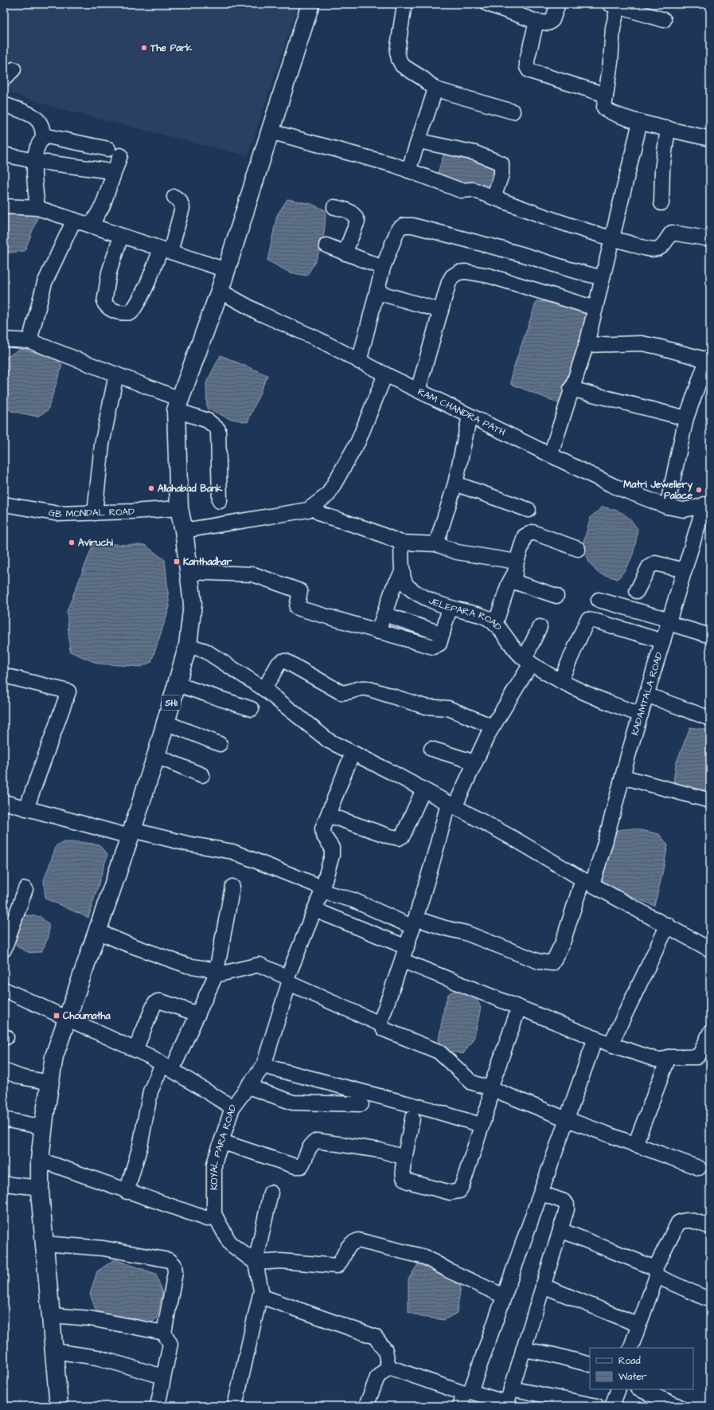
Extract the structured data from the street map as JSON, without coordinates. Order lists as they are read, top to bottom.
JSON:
{
  "streets": {
    "main road": ["SH1"],
    "street": [
      "RAM CHANDRA PATH",
      "GB MONDAL ROAD",
      "JELEPARA ROAD",
      "KADAMTALA ROAD",
      "KOYAL PARA ROAD"
    ]
  },
  "crossings": [
    ["RAM CHANDRA PATH", "KADAMTALA ROAD"],
    ["RAM CHANDRA PATH", "SH1"],
    ["GB MONDAL ROAD", "SH1"],
    ["JELEPARA ROAD", "KADAMTALA ROAD"],
    ["SH1", "KOYAL PARA ROAD"]
  ],
  "places": {
    "other": [
      "The Park",
      "Allahabad Bank",
      "Matri Jewellery Palace",
      "Aviruchi"
    ],
    "transit": ["Kanthadhar", "Choumatha"]
  },
  "legend": ["Road", "Water"]
}
